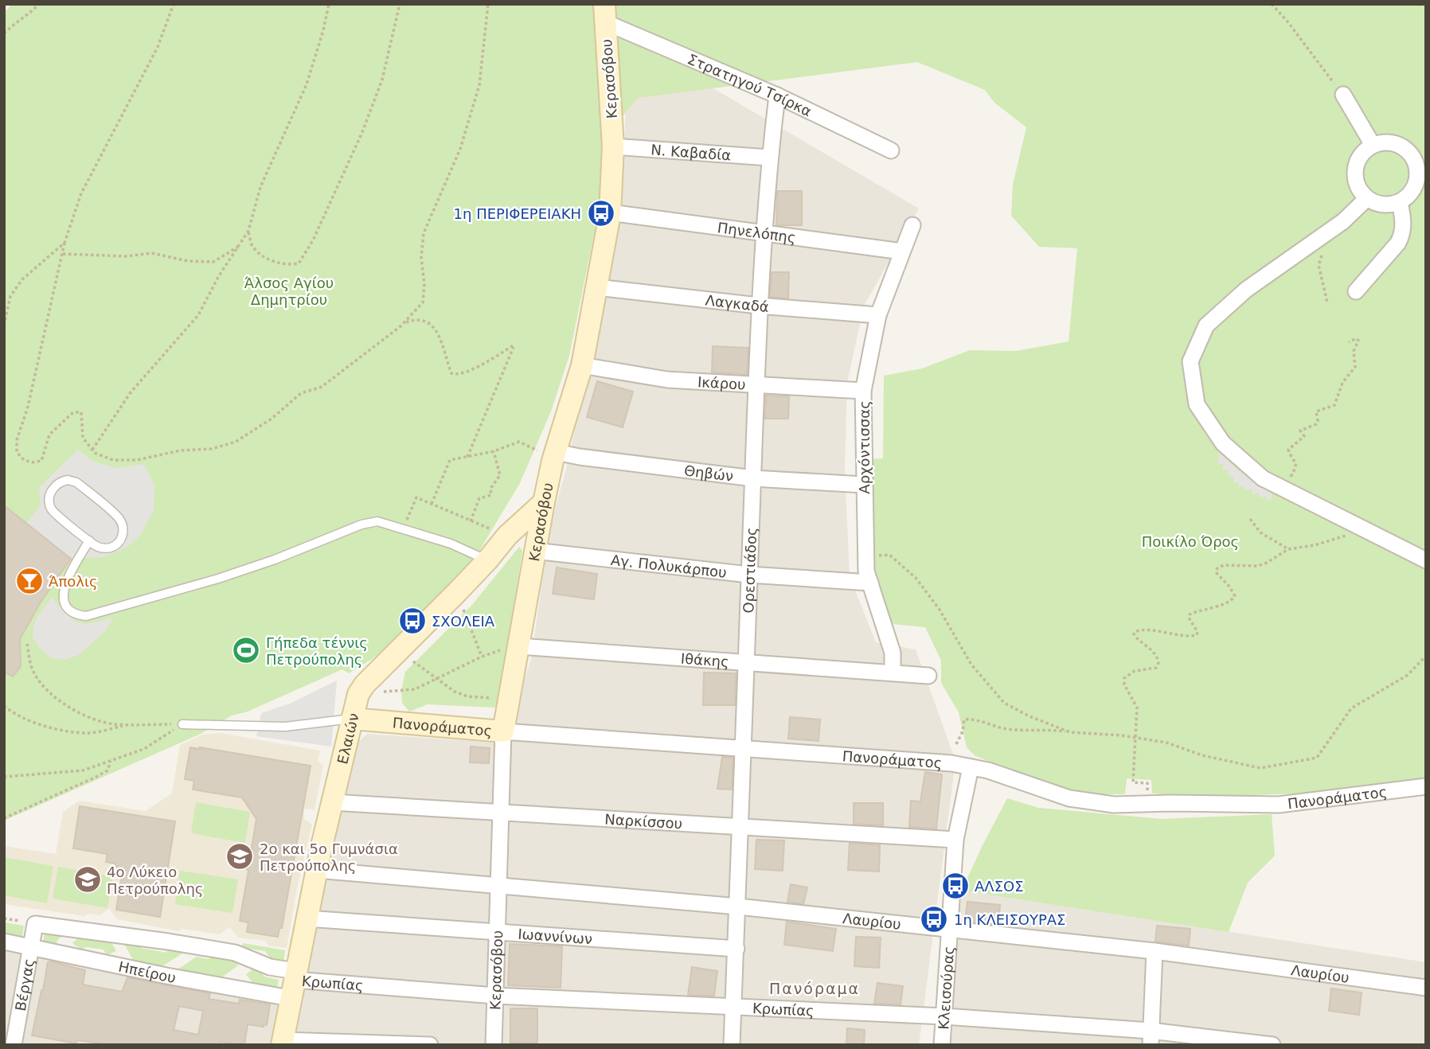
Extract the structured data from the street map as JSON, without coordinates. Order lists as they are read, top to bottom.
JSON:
{
  "streets": {
    "street": [
      "Κερασόβου",
      "Στρατηγού Τσίρκα",
      "N. Καβαδία",
      "Πηνελόπης",
      "Λαγκαδά",
      "Ικάρου",
      "Αρχόντισσας",
      "Θηβών",
      "Αγ. Πολυκάρπου",
      "Ορεστιάδος",
      "Ιθάκης",
      "Πανοράματος",
      "Ελαιών",
      "Ναρκίσσου",
      "Λαυρίου",
      "Ιωαννίνων",
      "Ηπείρου",
      "Κρωπίας",
      "Βέργας",
      "Κλεισούρας"
    ]
  },
  "crossings": [
    ["Κερασόβου", "Στρατηγού Τσίρκα"],
    ["Κερασόβου", "N. Καβαδία"],
    ["Κερασόβου", "Πηνελόπης"],
    ["Κερασόβου", "Λαγκαδά"],
    ["Κερασόβου", "Ικάρου"],
    ["Κερασόβου", "Θηβών"],
    ["Κερασόβου", "Αγ. Πολυκάρπου"],
    ["Κερασόβου", "Ιθάκης"],
    ["Κερασόβου", "Πανοράματος"],
    ["Κερασόβου", "Ελαιών"],
    ["Κερασόβου", "Ναρκίσσου"],
    ["Κερασόβου", "Λαυρίου"],
    ["Κερασόβου", "Ιωαννίνων"],
    ["Κερασόβου", "Κρωπίας"],
    ["Στρατηγού Τσίρκα", "Ορεστιάδος"],
    ["N. Καβαδία", "Ορεστιάδος"],
    ["Πηνελόπης", "Αρχόντισσας"],
    ["Πηνελόπης", "Ορεστιάδος"],
    ["Λαγκαδά", "Αρχόντισσας"],
    ["Λαγκαδά", "Ορεστιάδος"],
    ["Ικάρου", "Αρχόντισσας"],
    ["Ικάρου", "Ορεστιάδος"],
    ["Αρχόντισσας", "Θηβών"],
    ["Αρχόντισσας", "Αγ. Πολυκάρπου"],
    ["Αρχόντισσας", "Ιθάκης"],
    ["Θηβών", "Ορεστιάδος"],
    ["Αγ. Πολυκάρπου", "Ορεστιάδος"],
    ["Ορεστιάδος", "Ιθάκης"],
    ["Ορεστιάδος", "Πανοράματος"],
    ["Ορεστιάδος", "Ναρκίσσου"],
    ["Ορεστιάδος", "Λαυρίου"],
    ["Ορεστιάδος", "Ιωαννίνων"],
    ["Ορεστιάδος", "Κρωπίας"],
    ["Πανοράματος", "Ελαιών"],
    ["Πανοράματος", "Κλεισούρας"],
    ["Ελαιών", "Ναρκίσσου"],
    ["Ελαιών", "Λαυρίου"],
    ["Ελαιών", "Ιωαννίνων"],
    ["Ελαιών", "Ηπείρου"],
    ["Ελαιών", "Κρωπίας"],
    ["Ελαιών", "Βέργας"],
    ["Ναρκίσσου", "Κλεισούρας"],
    ["Λαυρίου", "Κλεισούρας"],
    ["Ηπείρου", "Κρωπίας"],
    ["Ηπείρου", "Βέργας"],
    ["Κρωπίας", "Βέργας"],
    ["Κρωπίας", "Κλεισούρας"]
  ],
  "districts": ["Πανόραμα"],
  "parks": ["Άλσος Αγίου Δημητρίου", "Ποικίλο Όρος"],
  "places": {
    "bus stop": [
      "1η ΠΕΡΙΦΕΡΕΙΑΚΗ",
      "ΣΧΟΛΕΙΑ",
      "ΑΛΣΟΣ",
      "1η ΚΛΕΙΣΟΥΡΑΣ"
    ],
    "bar": ["Άπολις"],
    "sports": ["Γήπεδα τέννις Πετρούπολης"],
    "school or university": ["2ο και 5ο Γυμνάσια Πετρούπολης", "4ο Λύκειο Πετρούπολης"]
  }
}
